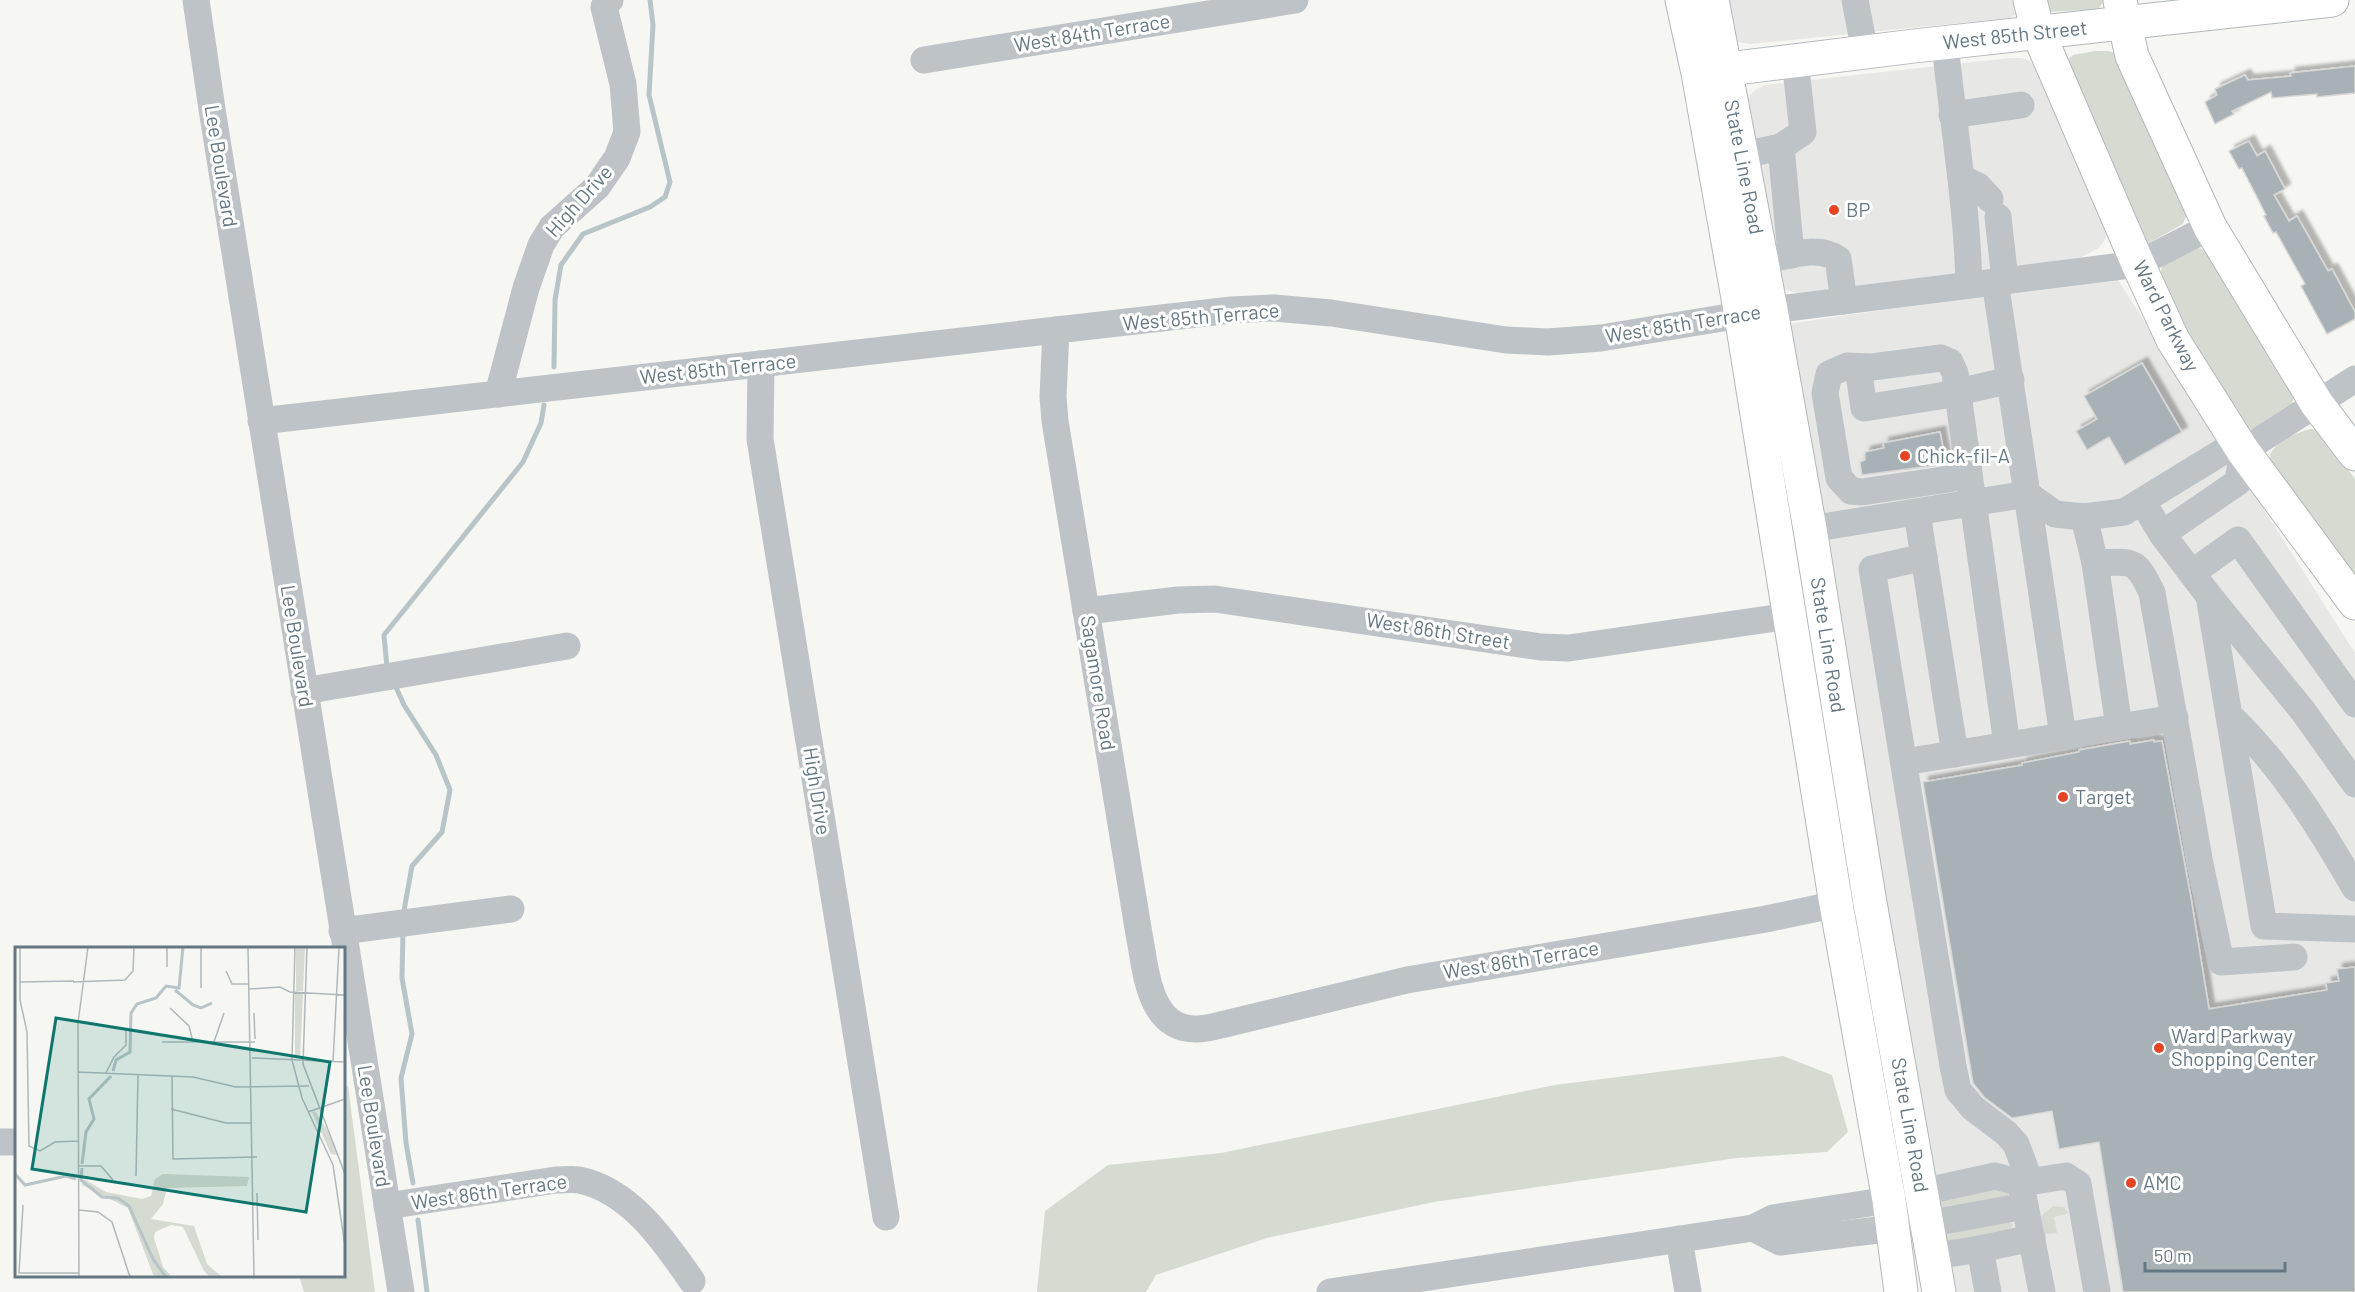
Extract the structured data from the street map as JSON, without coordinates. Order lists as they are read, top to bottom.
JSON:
{
  "streets": {
    "main road": ["West 85th Street", "State Line Road", "Ward Parkway"],
    "street": [
      "West 84th Terrace",
      "Lee Boulevard",
      "High Drive",
      "West 85th Terrace",
      "West 86th Street",
      "Sagamore Road",
      "West 86th Terrace"
    ]
  },
  "crossings": [
    ["West 85th Street", "State Line Road"],
    ["West 85th Street", "Ward Parkway"],
    ["Lee Boulevard", "West 85th Terrace"],
    ["Lee Boulevard", "West 86th Terrace"],
    ["State Line Road", "West 85th Terrace"],
    ["State Line Road", "West 86th Street"],
    ["State Line Road", "West 86th Terrace"],
    ["High Drive", "West 85th Terrace"],
    ["Ward Parkway", "West 85th Terrace"],
    ["West 85th Terrace", "Sagamore Road"],
    ["West 86th Street", "Sagamore Road"],
    ["Sagamore Road", "West 86th Terrace"]
  ],
  "places": [
    "BP",
    "Chick-fil-A",
    "Target",
    "Ward Parkway Shopping Center",
    "AMC"
  ],
  "scale_bar": "50 m"
}
